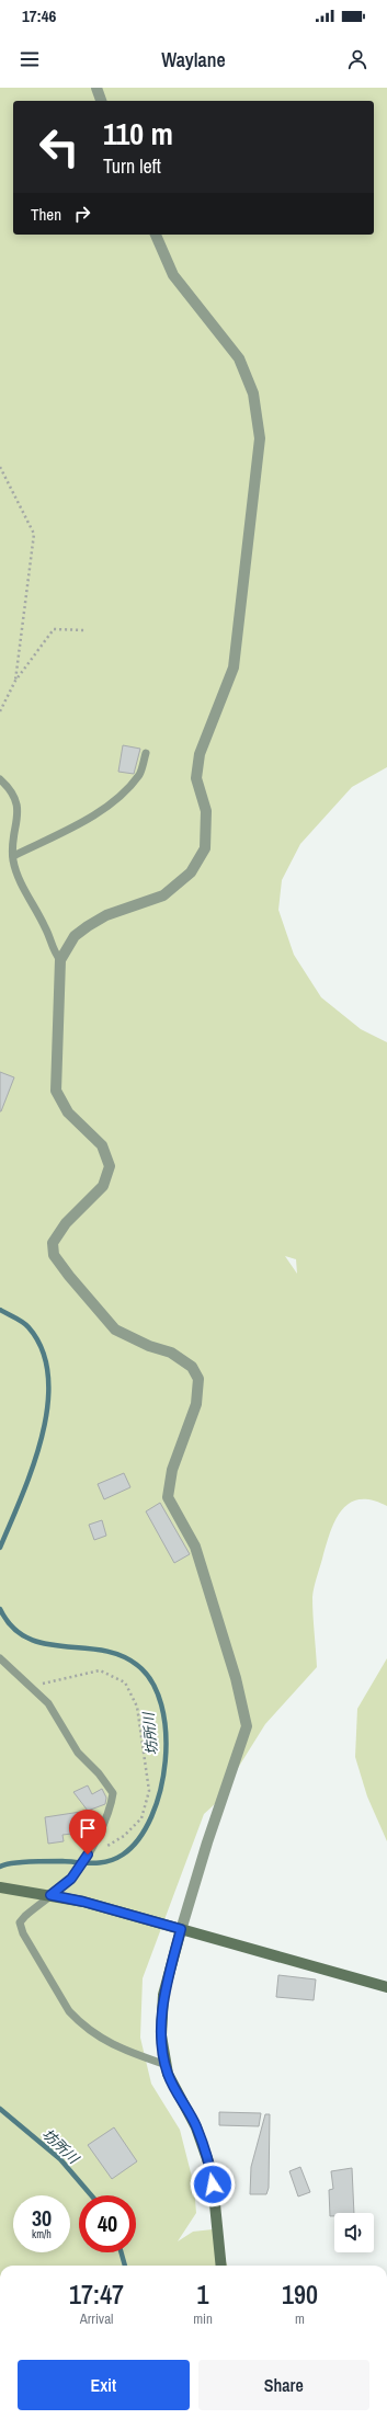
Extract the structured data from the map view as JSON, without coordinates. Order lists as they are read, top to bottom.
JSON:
{
  "water": ["坊所川"],
  "page": {
    "status": "17:46",
    "header": "Waylane",
    "turn": ["110 m", "Turn left"],
    "then": "Then",
    "speed": "30 km/h",
    "limit": "40",
    "eta": [
      "17:47",
      "Arrival",
      "1",
      "min",
      "190",
      "m"
    ],
    "buttons": ["Exit", "Share"]
  }
}
